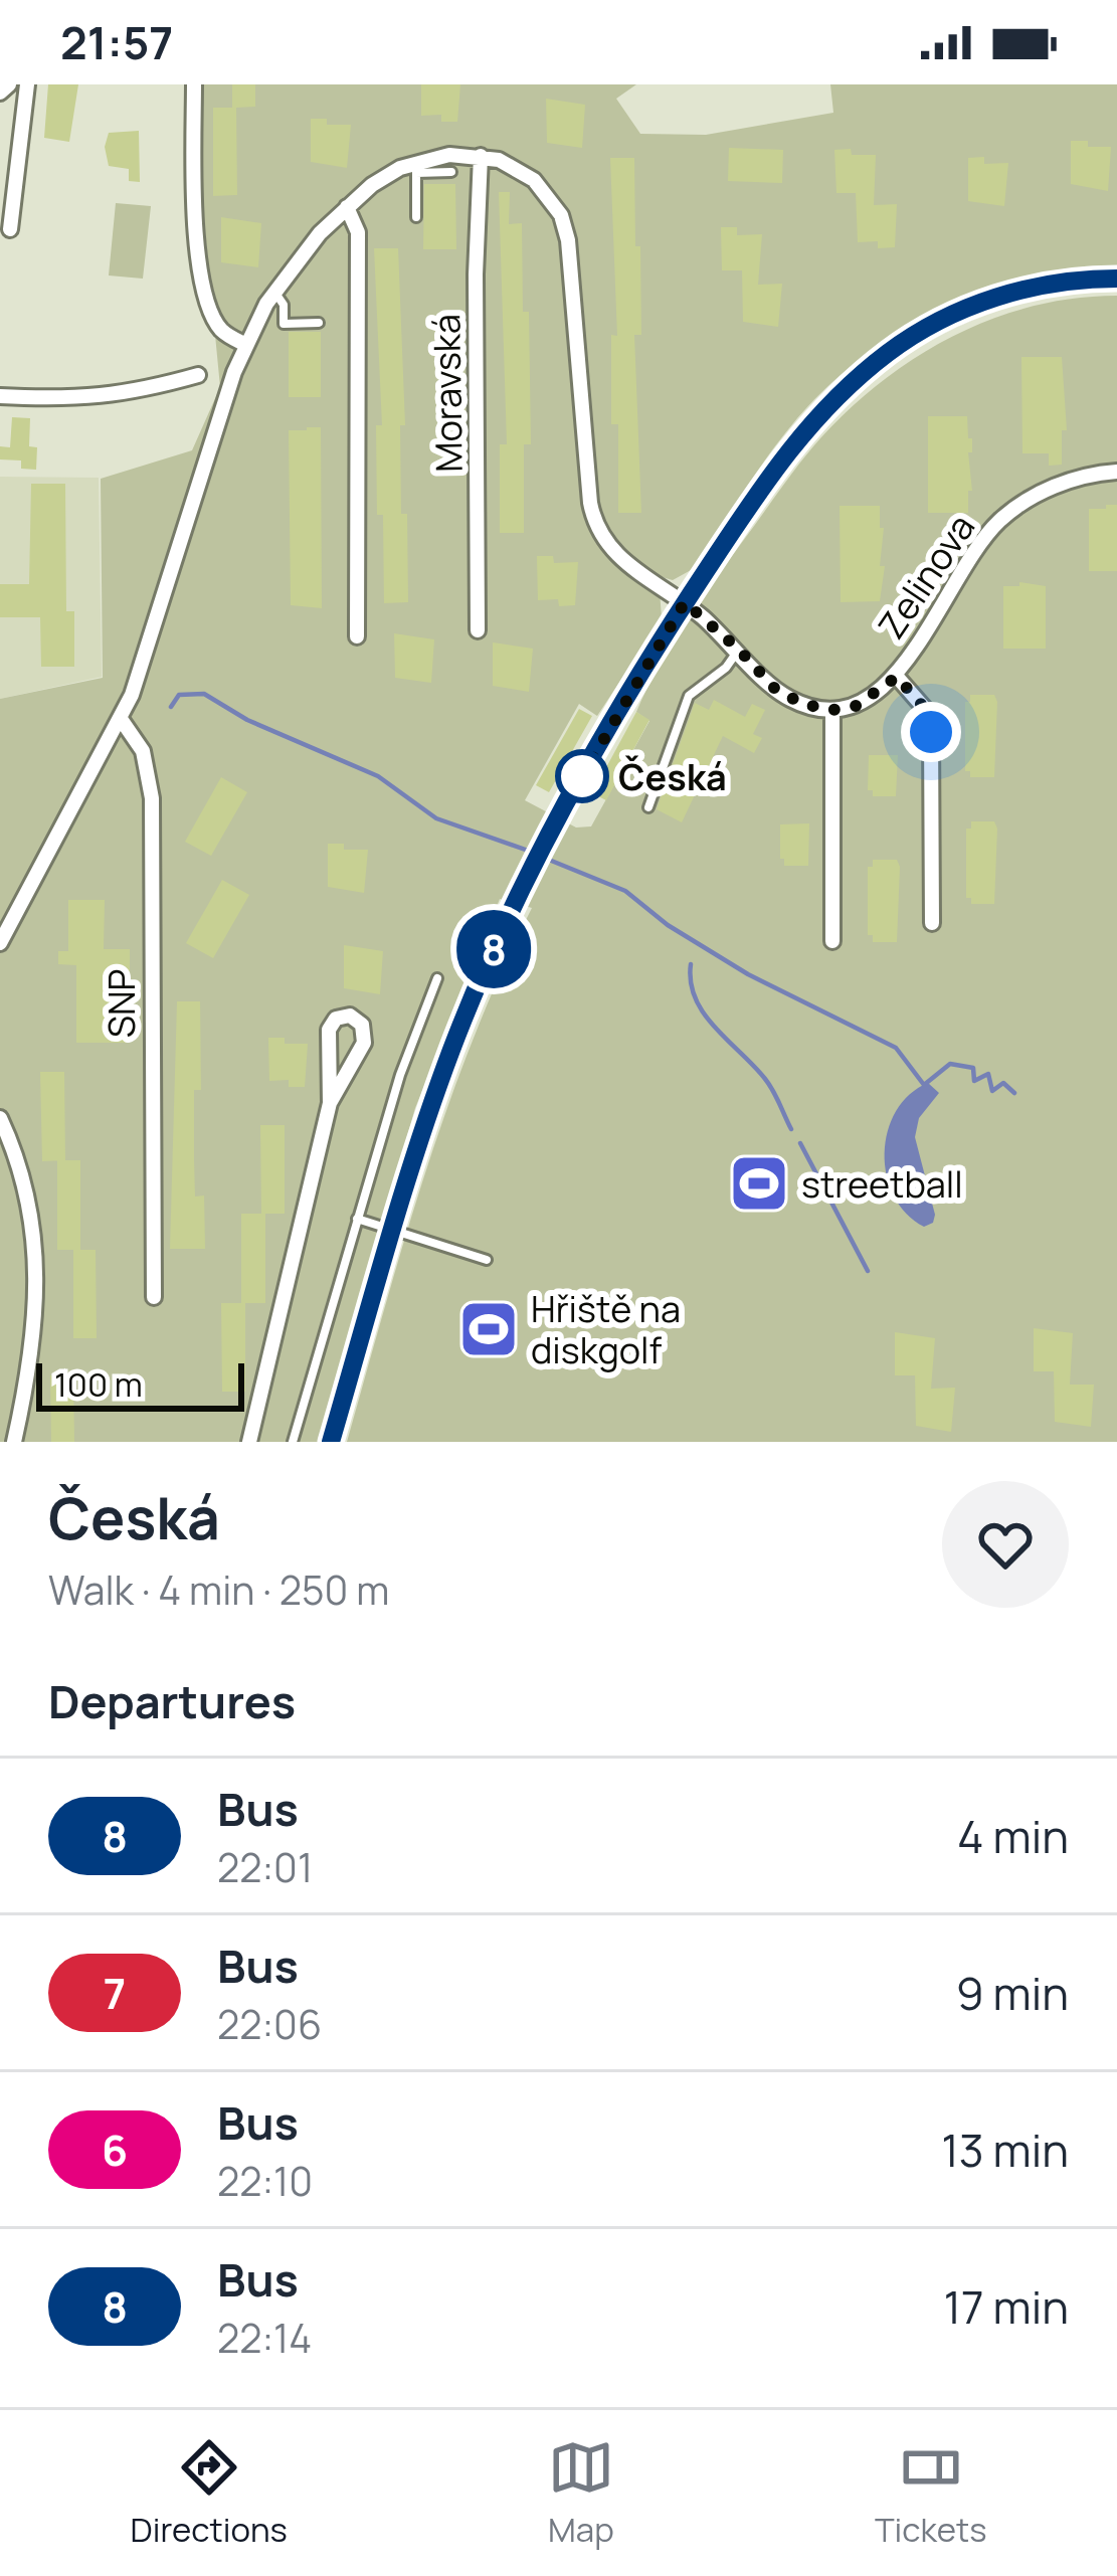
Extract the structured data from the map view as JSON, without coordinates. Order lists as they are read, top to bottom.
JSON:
{
  "streets": {
    "street": ["Moravská", "Zelinova", "SNP"]
  },
  "places": {
    "other": ["Česká"],
    "sports": ["streetball", "Hřiště na diskgolf"]
  },
  "lines": ["bus line 8"],
  "scale_bar": "100 m",
  "page": {
    "status": "21:57",
    "on_map": "8",
    "scale": "100 m",
    "heading": [
      ["Česká", "Walk · 4 min · 250 m"],
      "Departures"
    ],
    "list": [
      {
        "mark": "8",
        "name": "Bus",
        "note": "22:01",
        "value": "4 min"
      },
      {
        "mark": "7",
        "name": "Bus",
        "note": "22:06",
        "value": "9 min"
      },
      {
        "mark": "6",
        "name": "Bus",
        "note": "22:10",
        "value": "13 min"
      },
      {
        "mark": "8",
        "name": "Bus",
        "note": "22:14",
        "value": "17 min"
      }
    ],
    "tabs": ["Directions", "Map", "Tickets"]
  }
}
